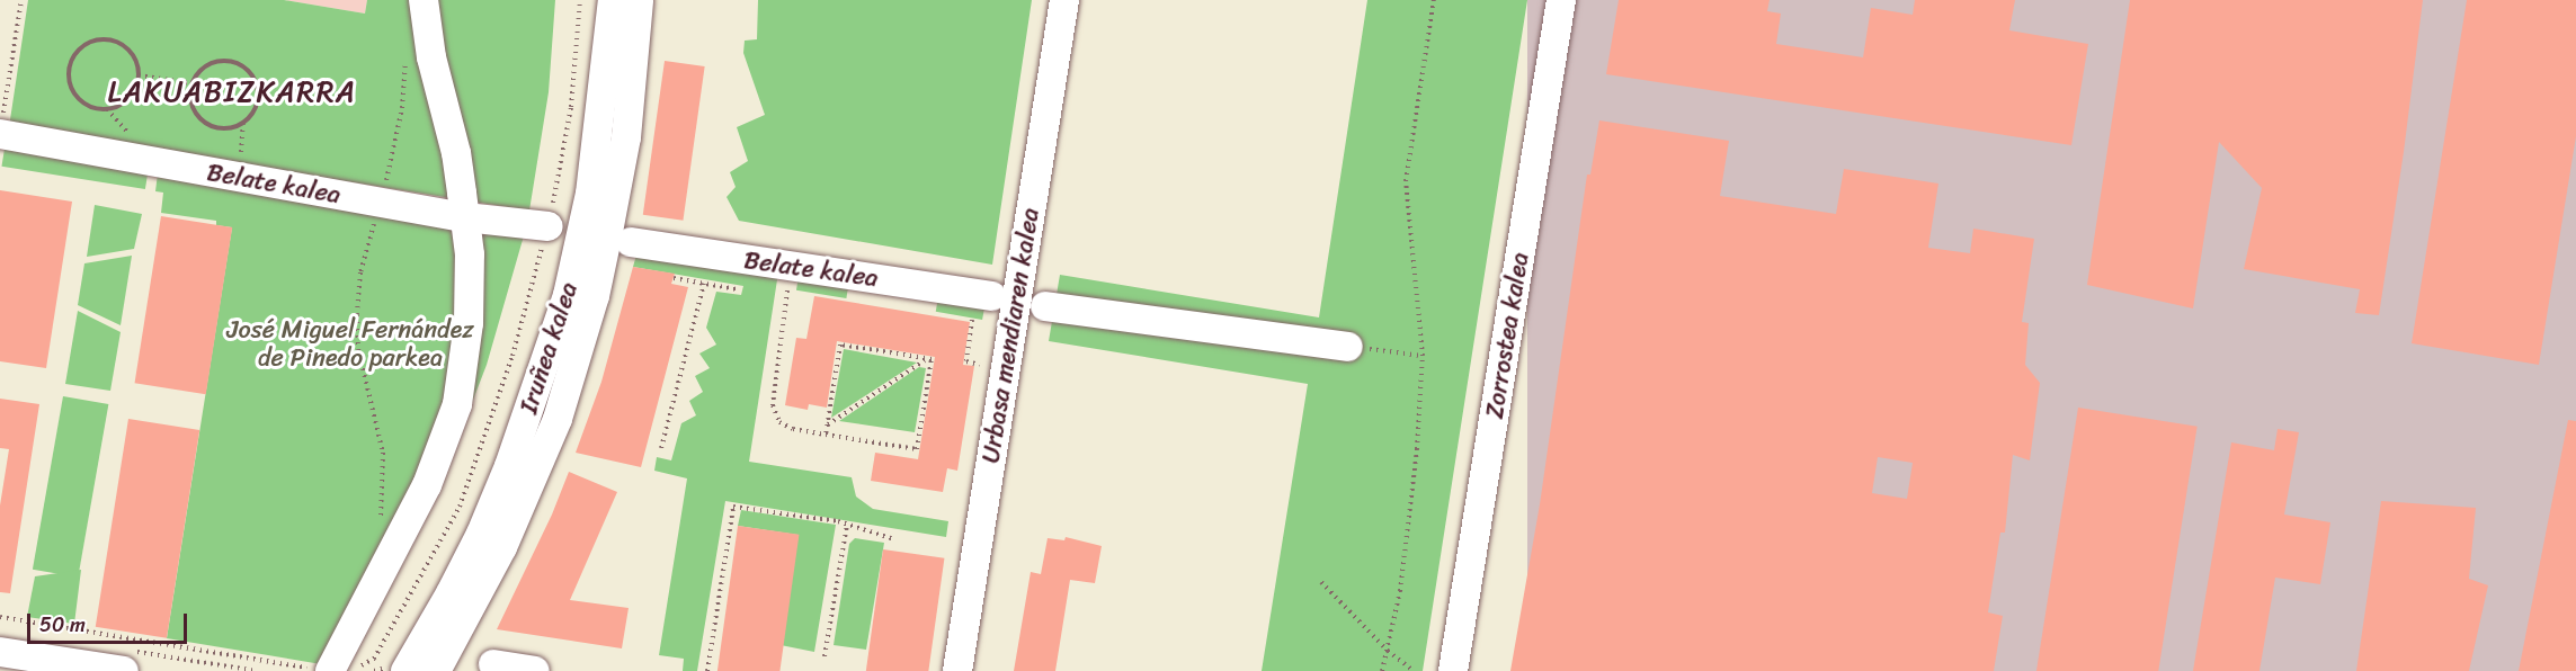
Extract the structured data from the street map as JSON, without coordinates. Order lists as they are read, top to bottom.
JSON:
{
  "streets": {
    "street": [
      "Belate kalea",
      "Urbasa mendiaren kalea",
      "Zorrostea kalea",
      "Iruñea kalea"
    ]
  },
  "districts": ["LAKUABIZKARRA"],
  "parks": ["José Miguel Fernández de Pinedo parkea"],
  "scale_bar": "50 m"
}
